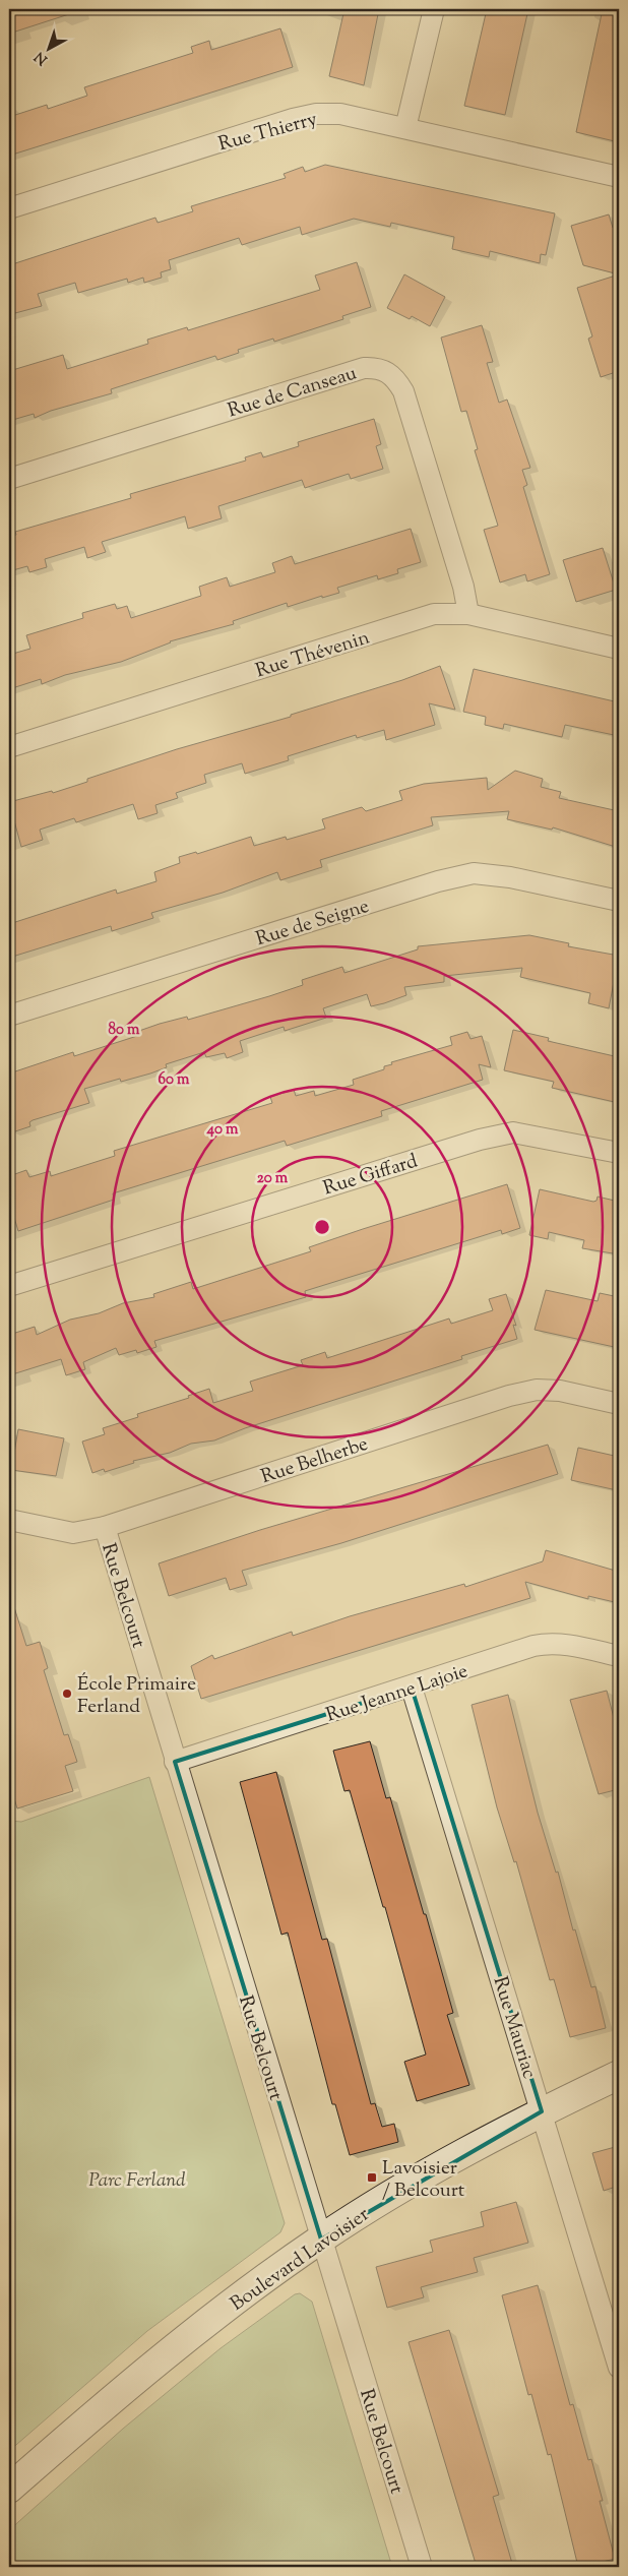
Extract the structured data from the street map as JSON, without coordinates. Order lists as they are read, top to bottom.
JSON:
{
  "streets": {
    "street": [
      "Rue Thierry",
      "Rue de Canseau",
      "Rue Thévenin",
      "Rue de Seigne",
      "Rue Giffard",
      "Rue Belherbe",
      "Rue Belcourt",
      "Rue Jeanne Lajoie",
      "Rue Mauriac",
      "Boulevard Lavoisier"
    ]
  },
  "crossings": [
    ["Rue de Canseau", "Rue Thévenin"],
    ["Rue Belherbe", "Rue Belcourt"],
    ["Rue Belcourt", "Rue Jeanne Lajoie"],
    ["Rue Belcourt", "Boulevard Lavoisier"],
    ["Rue Jeanne Lajoie", "Rue Mauriac"],
    ["Rue Mauriac", "Boulevard Lavoisier"]
  ],
  "parks": ["Parc Ferland"],
  "places": {
    "other": ["École Primaire Ferland"],
    "transit": ["Lavoisier / Belcourt"]
  },
  "north": "bottom left",
  "rings": [
    "80 m",
    "60 m",
    "40 m",
    "20 m"
  ]
}
